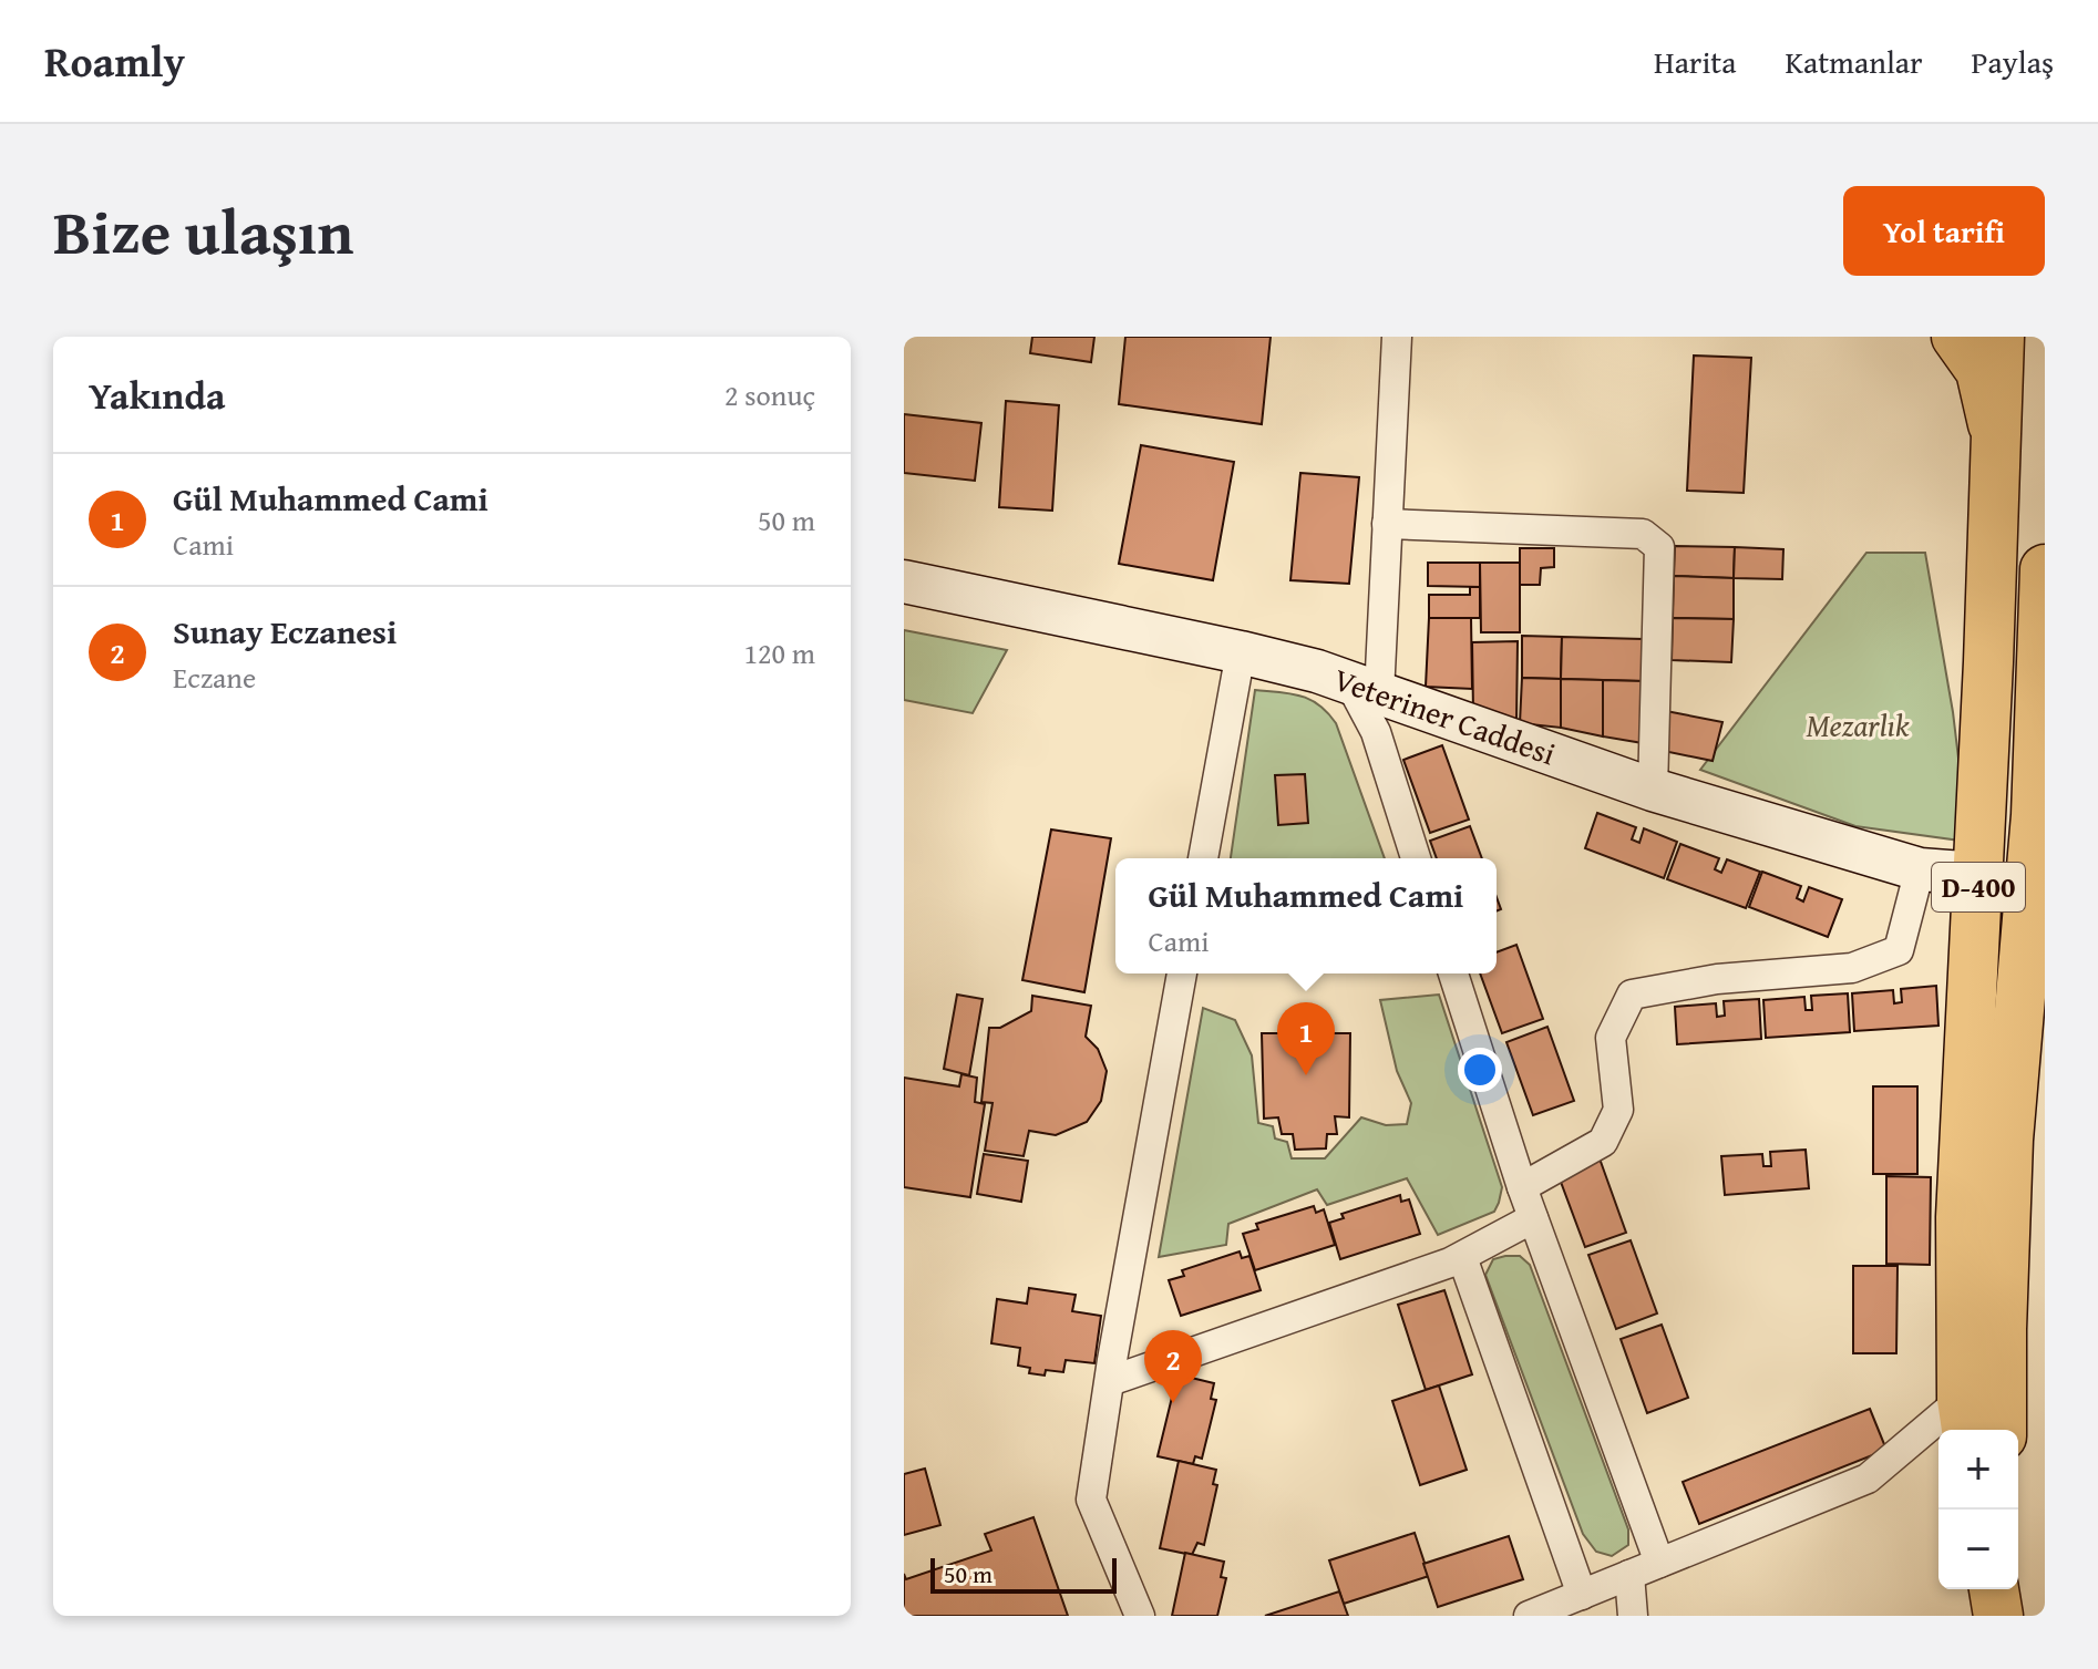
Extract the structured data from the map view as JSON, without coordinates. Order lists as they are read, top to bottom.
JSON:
{
  "streets": {
    "highway": ["D-400"],
    "main road": ["Veteriner Caddesi"]
  },
  "crossings": [
    ["Veteriner Caddesi", "D-400"]
  ],
  "parks": ["Mezarlık"],
  "scale_bar": "50 m",
  "page": {
    "header": "Roamly",
    "nav": ["Harita", "Katmanlar", "Paylaş"],
    "title": "Bize ulaşın",
    "buttons": "Yol tarifi",
    "heading": ["Yakında", "2 sonuç"],
    "list": [
      {
        "mark": "1",
        "name": "Gül Muhammed Cami",
        "note": "Cami",
        "value": "50 m"
      },
      {
        "mark": "2",
        "name": "Sunay Eczanesi",
        "note": "Eczane",
        "value": "120 m"
      }
    ],
    "popup": ["Gül Muhammed Cami", "Cami"],
    "pins": ["1", "2"],
    "map_buttons": ["+", "−"],
    "scale": "50 m"
  }
}
